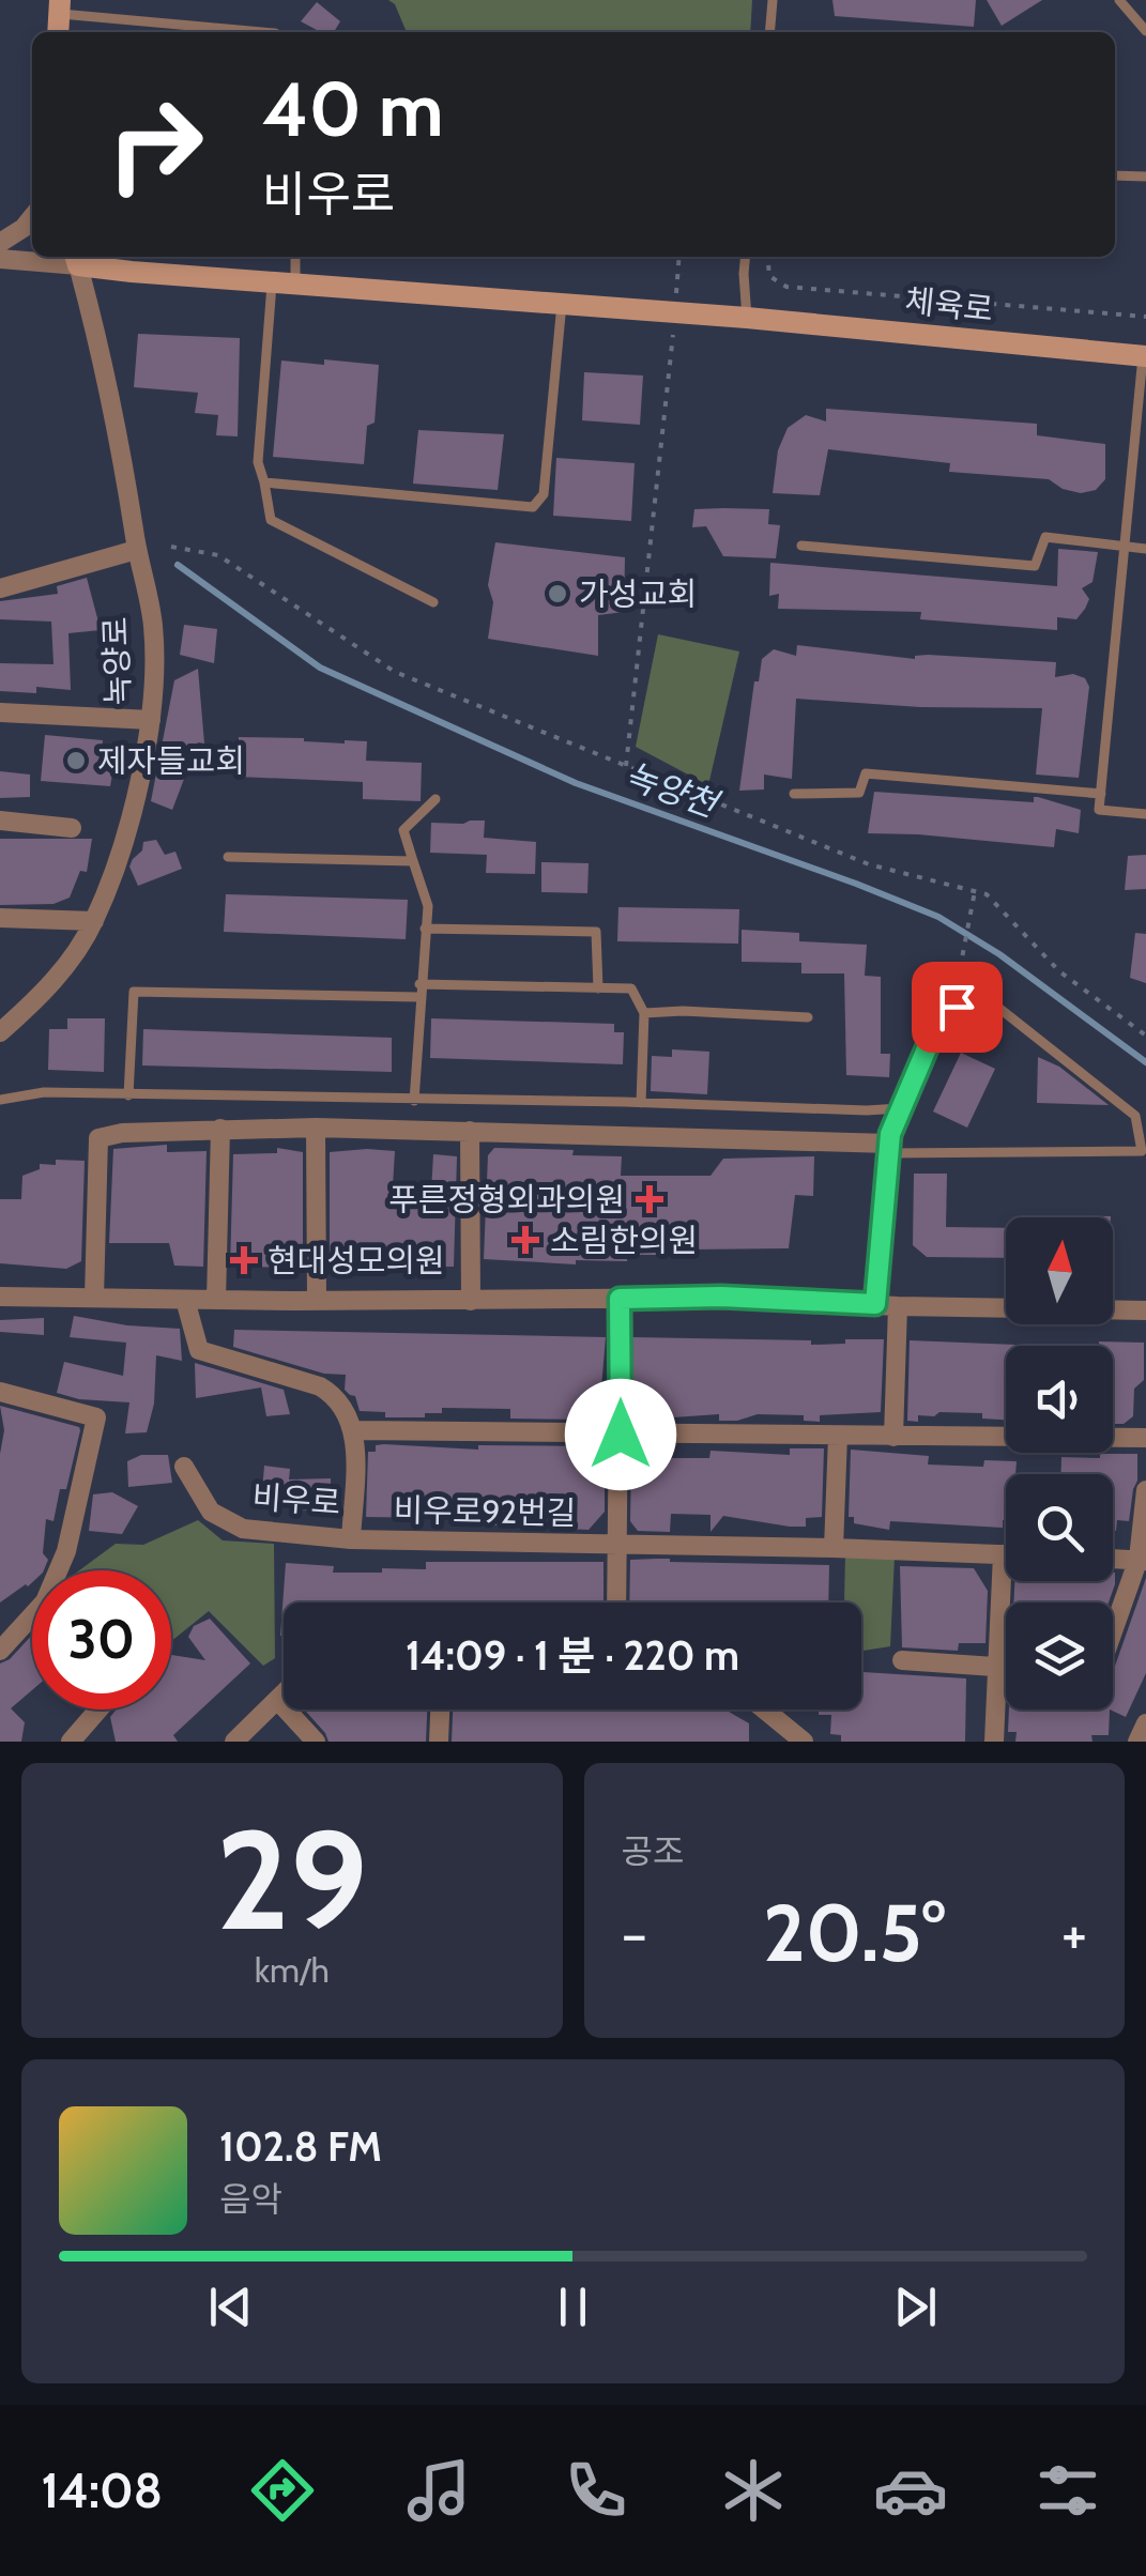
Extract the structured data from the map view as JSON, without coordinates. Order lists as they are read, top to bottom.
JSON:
{
  "streets": {
    "street": [
      "체육로",
      "녹양로",
      "비우로",
      "비우로92번길"
    ]
  },
  "crossings": [
    ["체육로", "녹양로"],
    ["비우로", "비우로92번길"]
  ],
  "water": ["녹양천"],
  "places": {
    "other": ["가성교회", "제자들교회"],
    "health": ["푸른정형외과의원", "소림한의원", "현대성모의원"]
  },
  "north": "top",
  "page": {
    "turn": ["40 m", "비우로"],
    "limit": "30",
    "trip": "14:09 · 1 분 · 220 m",
    "tile": [
      ["29", "km/h"],
      "공조"
    ],
    "heat": ["−", "20.5°", "+"],
    "song": ["102.8 FM", "음악"],
    "tabs": "14:08"
  }
}
